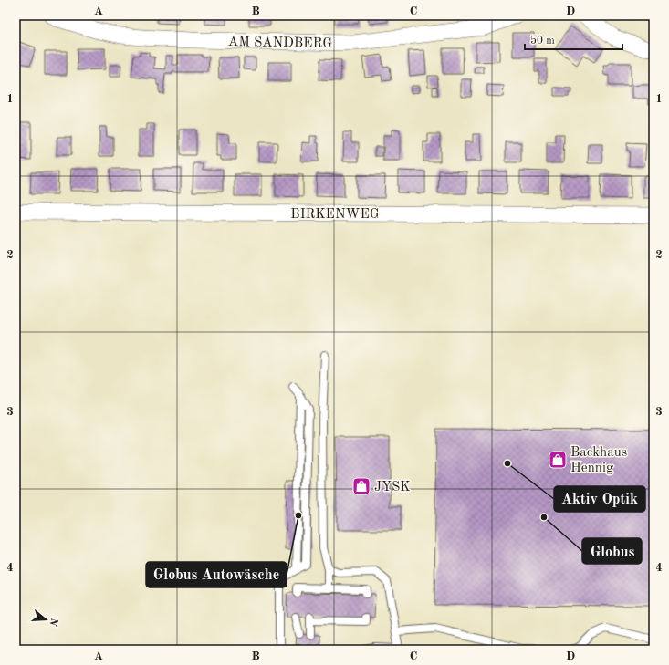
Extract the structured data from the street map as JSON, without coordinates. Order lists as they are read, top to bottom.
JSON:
{
  "streets": {
    "street": ["AM SANDBERG", "BIRKENWEG"]
  },
  "places": {
    "shop": ["Backhaus Hennig", "JYSK"],
    "other": ["Aktiv Optik", "Globus Autowäsche", "Globus"]
  },
  "scale_bar": "50 m",
  "north": "right",
  "grid": {
    "columns": [
      "A",
      "B",
      "C",
      "D"
    ],
    "rows": [
      "1",
      "2",
      "3",
      "4"
    ]
  }
}
